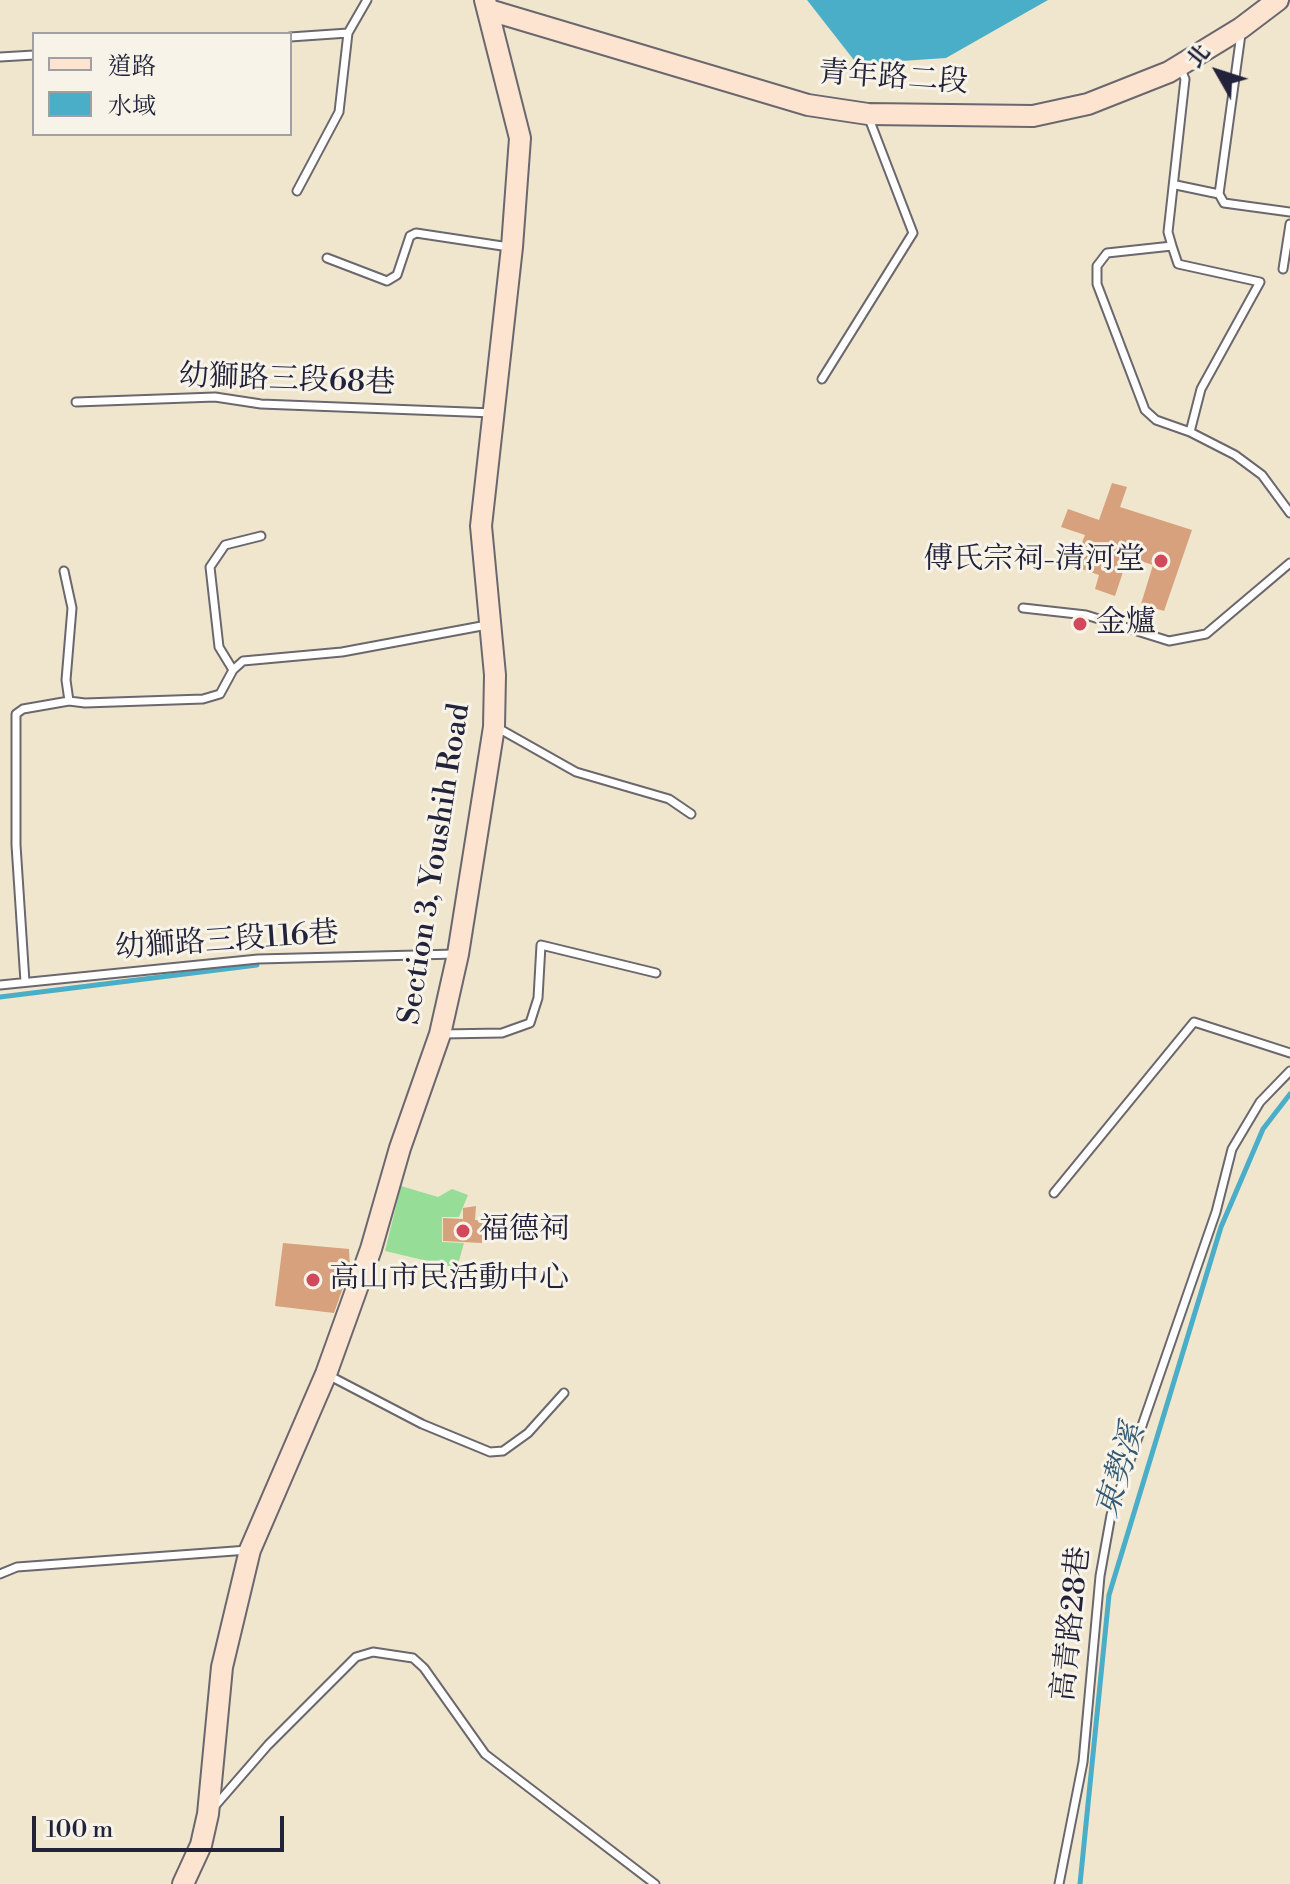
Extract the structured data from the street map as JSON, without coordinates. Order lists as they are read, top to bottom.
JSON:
{
  "streets": {
    "street": ["青年路二段", "Section 3, Youshih Road"],
    "lane": ["幼獅路三段68巷", "幼獅路三段116巷", "高青路28巷"]
  },
  "crossings": [
    ["青年路二段", "Section 3, Youshih Road"],
    ["幼獅路三段68巷", "Section 3, Youshih Road"],
    ["Section 3, Youshih Road", "幼獅路三段116巷"]
  ],
  "water": ["東勢溪"],
  "places": [
    "傅氏宗祠-清河堂",
    "金爐",
    "福德祠",
    "高山市民活動中心"
  ],
  "legend": ["道路", "水域"],
  "scale_bar": "100 m",
  "north": "top left"
}
